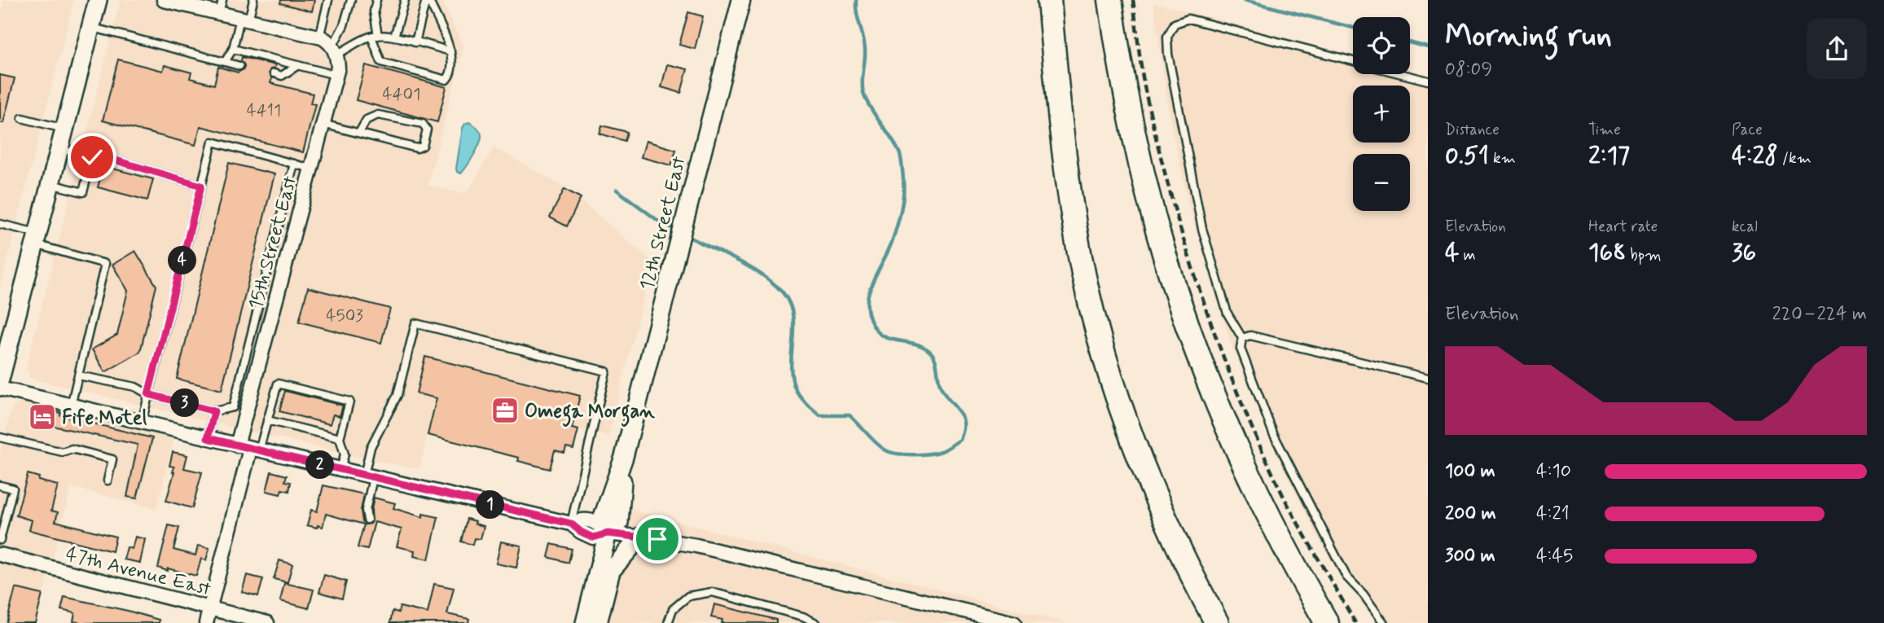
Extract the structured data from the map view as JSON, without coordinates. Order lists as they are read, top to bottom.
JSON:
{
  "streets": {
    "street": ["12th Street East", "15th Street East", "47th Avenue East"]
  },
  "crossings": [
    ["15th Street East", "47th Avenue East"]
  ],
  "places": {
    "office": ["Omega Morgan"],
    "hotel": ["Fife Motel"]
  },
  "house_numbers": ["4401", "4411", "4503"],
  "page": {
    "heading": ["Morning run", "08:09"],
    "map_buttons": ["+", "−"],
    "stats": [
      ["Distance", "0.51 km"],
      ["Time", "2:17"],
      ["Pace", "4:28 /km"],
      ["Elevation", "4 m"],
      ["Heart rate", "168 bpm"],
      ["kcal", "36"]
    ],
    "pins": [
      "4",
      "3",
      "2",
      "1"
    ],
    "chart": ["Elevation", "220–224 m"],
    "list": [
      {
        "name": "100 m",
        "note": "4:10"
      },
      {
        "name": "200 m",
        "note": "4:21"
      },
      {
        "name": "300 m",
        "note": "4:45"
      }
    ]
  }
}
